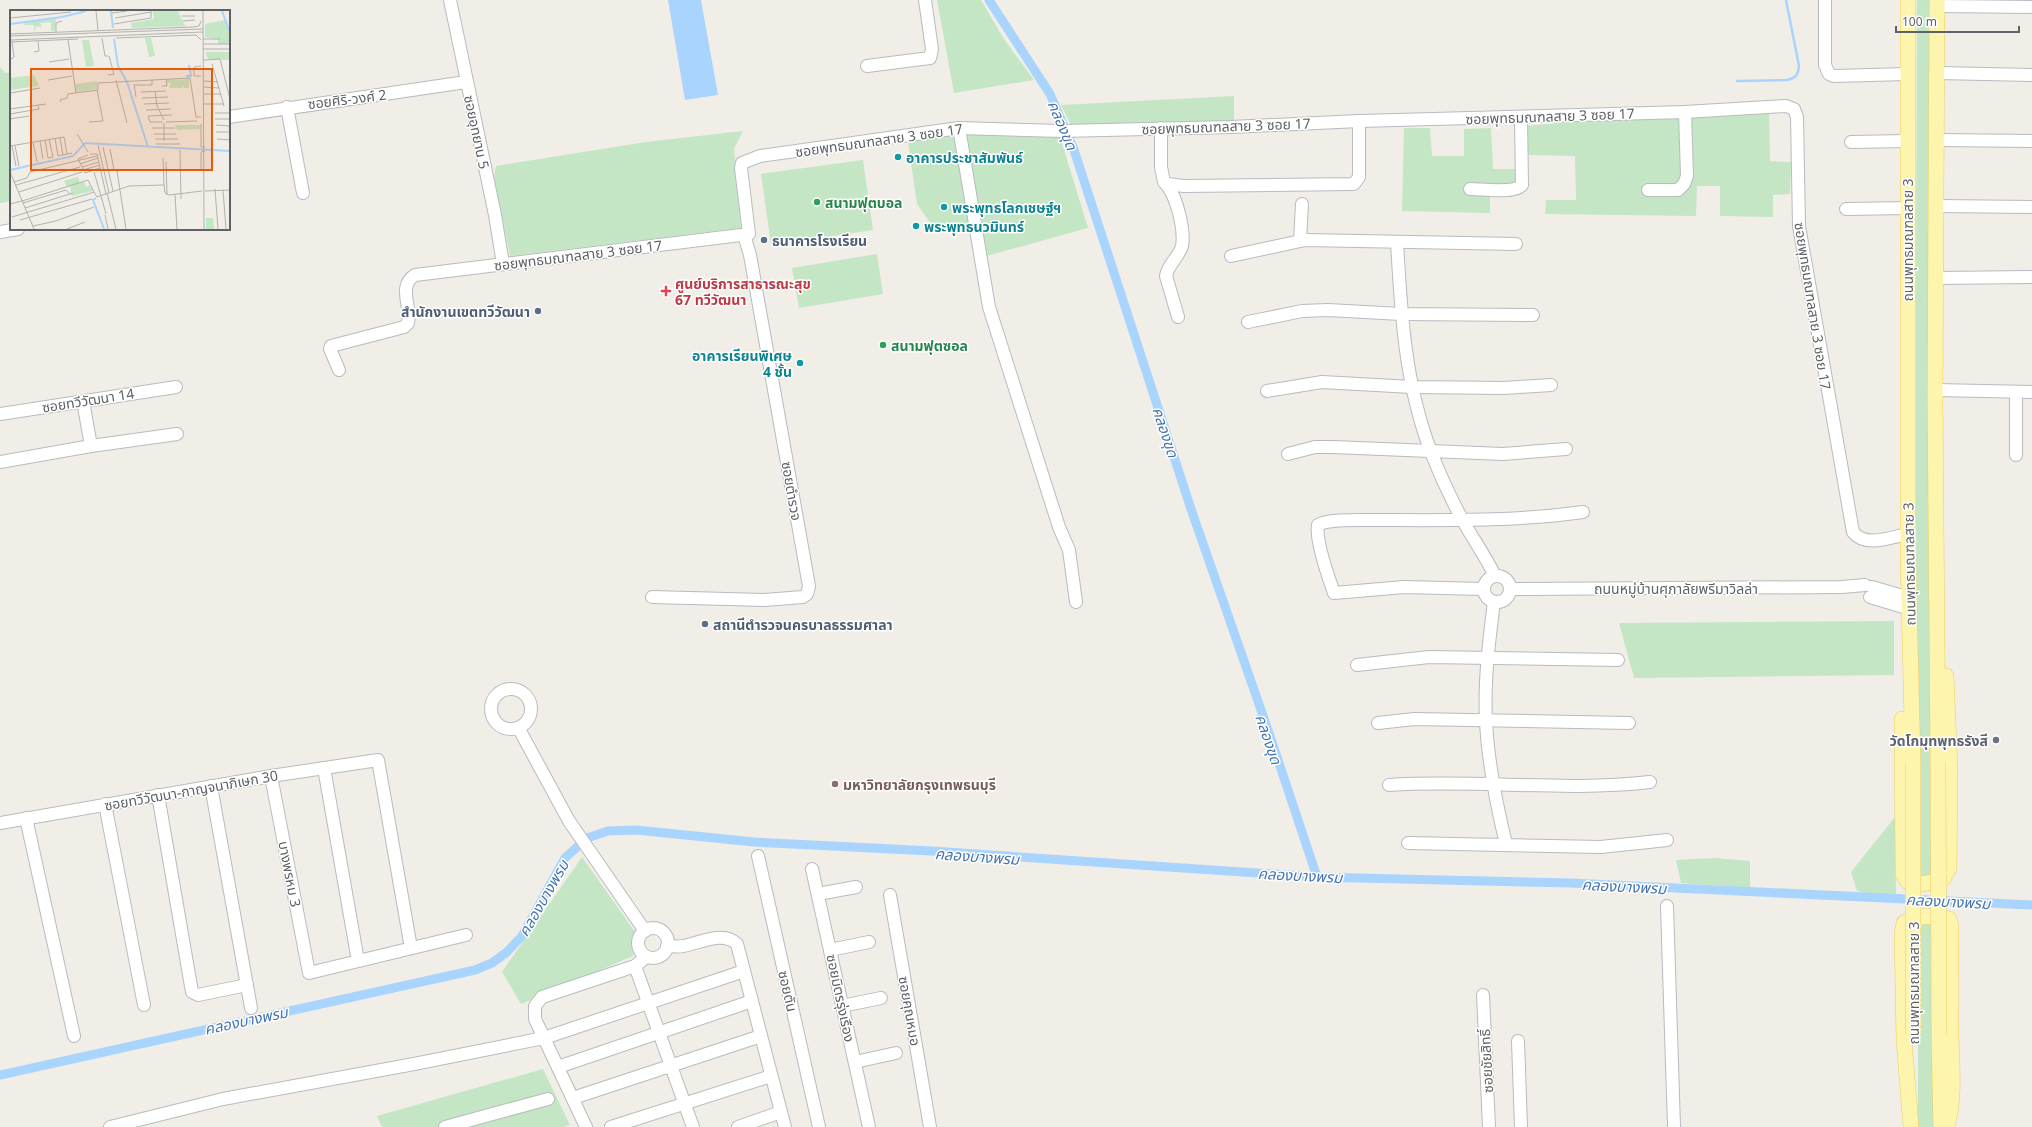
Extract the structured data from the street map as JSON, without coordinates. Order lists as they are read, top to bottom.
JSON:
{
  "streets": {
    "main road": ["ถนนพุทธมณฑลสาย 3"],
    "street": [
      "ซอยศิริ-วงศ์ 2",
      "ซอยพุทธมณฑลสาย 3 ซอย 17",
      "ซอยอุทยาน 5",
      "ซอยทวีวัฒนา 14",
      "ซอยตำรวจ",
      "ถนนหมู่บ้านศุภาลัยพรีมาวิลล่า",
      "ซอยทวีวัฒนา-กาญจนาภิเษก 30",
      "บางพรหม 3",
      "ซอยตัน",
      "ซอยมิตรรุ่งเรือง",
      "ซอยคุณหมอ",
      "ซอยชัยสิทธิ์"
    ]
  },
  "crossings": [
    ["ซอยศิริ-วงศ์ 2", "ซอยอุทยาน 5"],
    ["ซอยพุทธมณฑลสาย 3 ซอย 17", "ซอยอุทยาน 5"],
    ["ซอยพุทธมณฑลสาย 3 ซอย 17", "ถนนพุทธมณฑลสาย 3"],
    ["ซอยพุทธมณฑลสาย 3 ซอย 17", "ซอยตำรวจ"],
    ["ถนนพุทธมณฑลสาย 3", "ถนนหมู่บ้านศุภาลัยพรีมาวิลล่า"],
    ["ซอยทวีวัฒนา-กาญจนาภิเษก 30", "บางพรหม 3"]
  ],
  "water": ["คลองขุด", "คลองบางพรม"],
  "places": {
    "other": [
      "อาคารประชาสัมพันธ์",
      "สนามฟุตบอล",
      "พระพุทธโลกเชษฐ์ฯ",
      "พระพุทธนวมินทร์",
      "ธนาคารโรงเรียน",
      "สำนักงานเขตทวีวัฒนา",
      "สนามฟุตซอล",
      "อาคารเรียนพิเศษ 4 ชั้น",
      "สถานีตำรวจนครบาลธรรมศาลา",
      "วัดโกมุทพุทธรังสี",
      "มหาวิทยาลัยกรุงเทพธนบุรี"
    ],
    "health": ["ศูนย์บริการสาธารณะสุข 67 ทวีวัฒนา"]
  },
  "scale_bar": "100 m"
}
